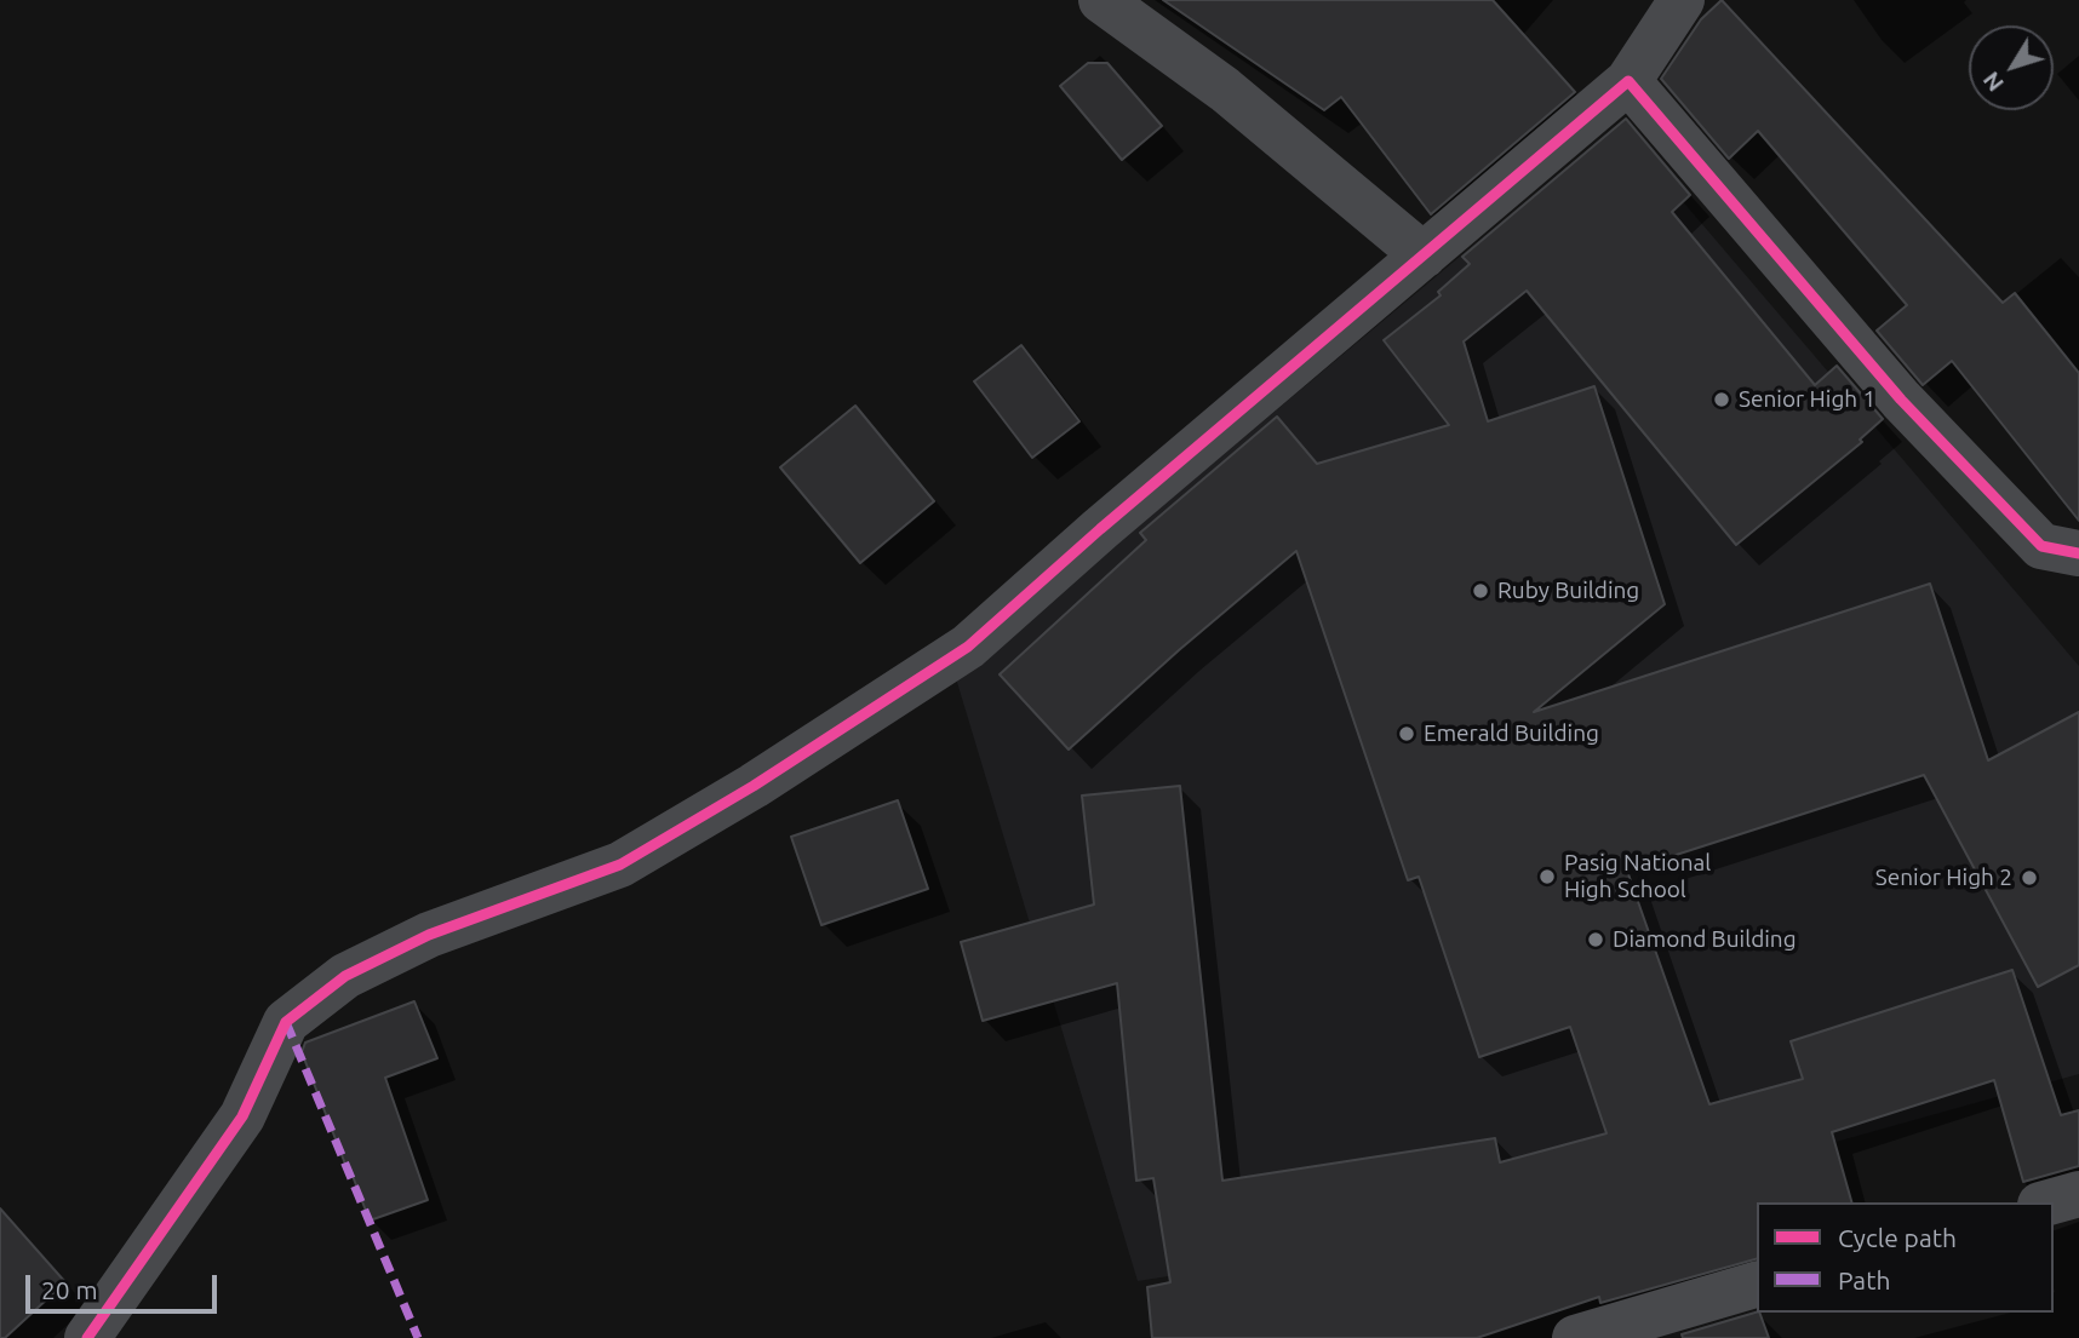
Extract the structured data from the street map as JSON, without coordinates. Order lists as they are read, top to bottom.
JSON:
{
  "places": [
    "Senior High 1",
    "Ruby Building",
    "Emerald Building",
    "Pasig National High School",
    "Senior High 2",
    "Diamond Building"
  ],
  "legend": ["Cycle path", "Path"],
  "scale_bar": "20 m",
  "north": "bottom left"
}
